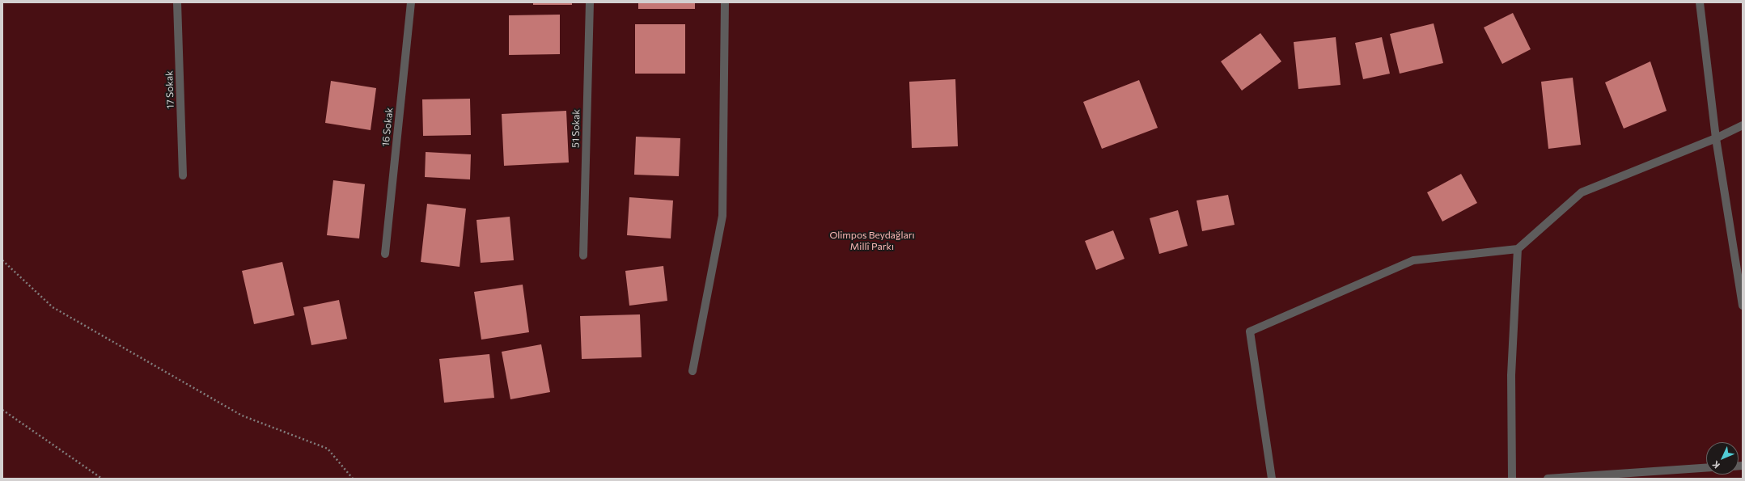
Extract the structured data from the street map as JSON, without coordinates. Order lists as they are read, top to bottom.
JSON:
{
  "streets": {
    "street": ["17 Sokak", "16 Sokak", "51 Sokak"]
  },
  "parks": ["Olimpos Beydağları Millî Parkı"],
  "north": "bottom left"
}
